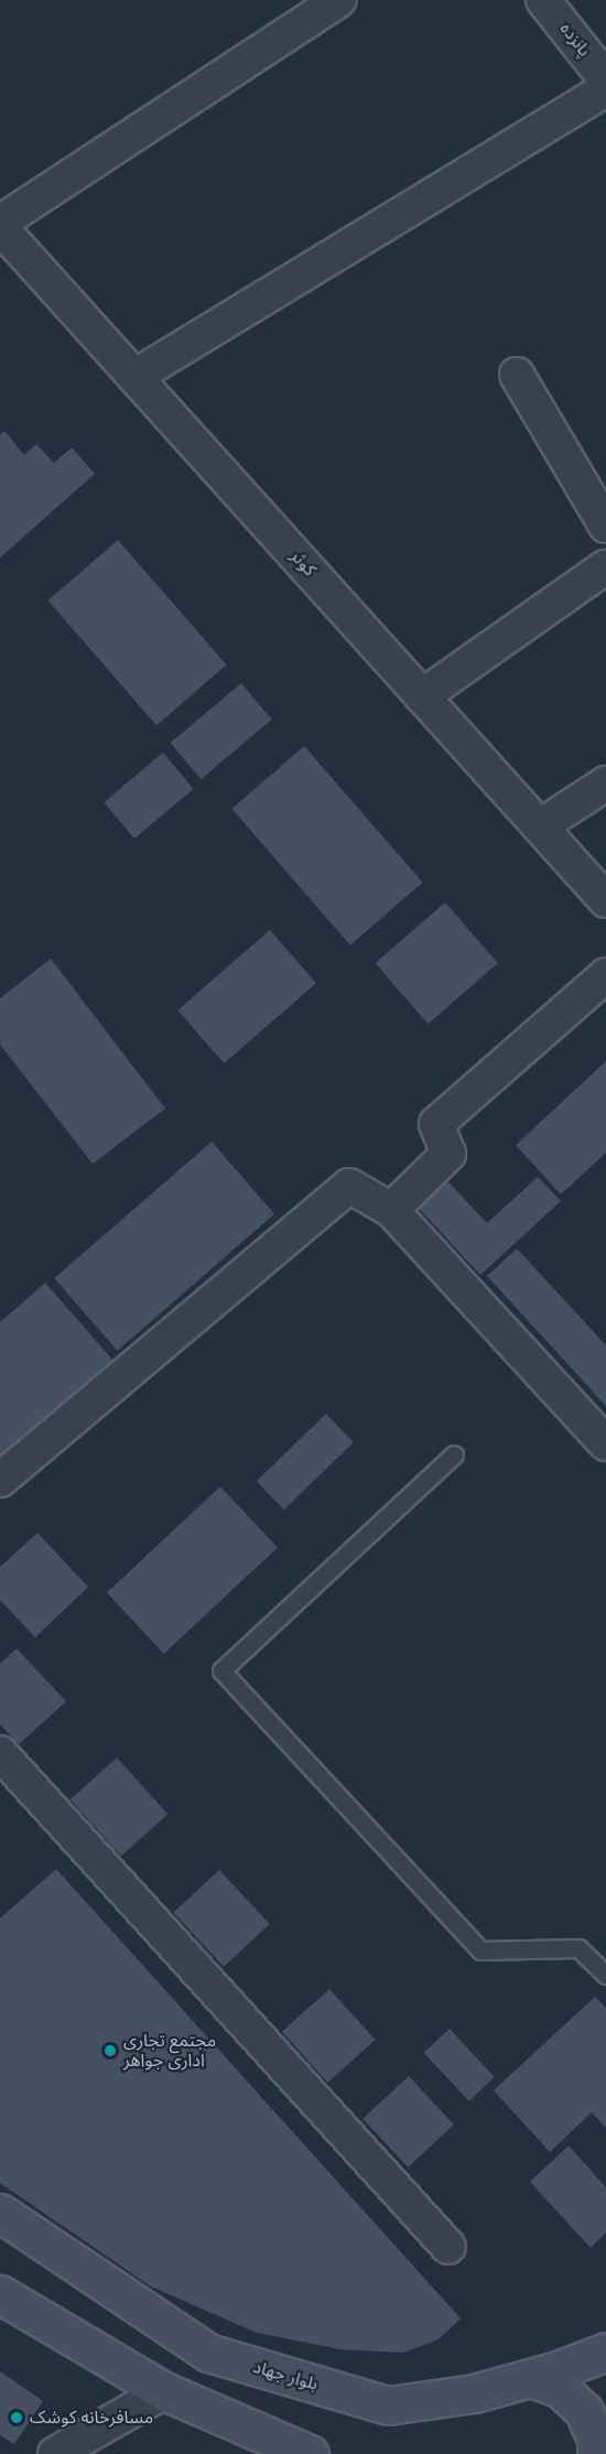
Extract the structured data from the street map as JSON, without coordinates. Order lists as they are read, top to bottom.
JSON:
{
  "streets": {
    "street": ["پانزده", "کوثر", "بلوار جهاد"]
  },
  "places": ["مجتمع تجاری اداری جواهر", "مسافرخانه کوشک"]
}
